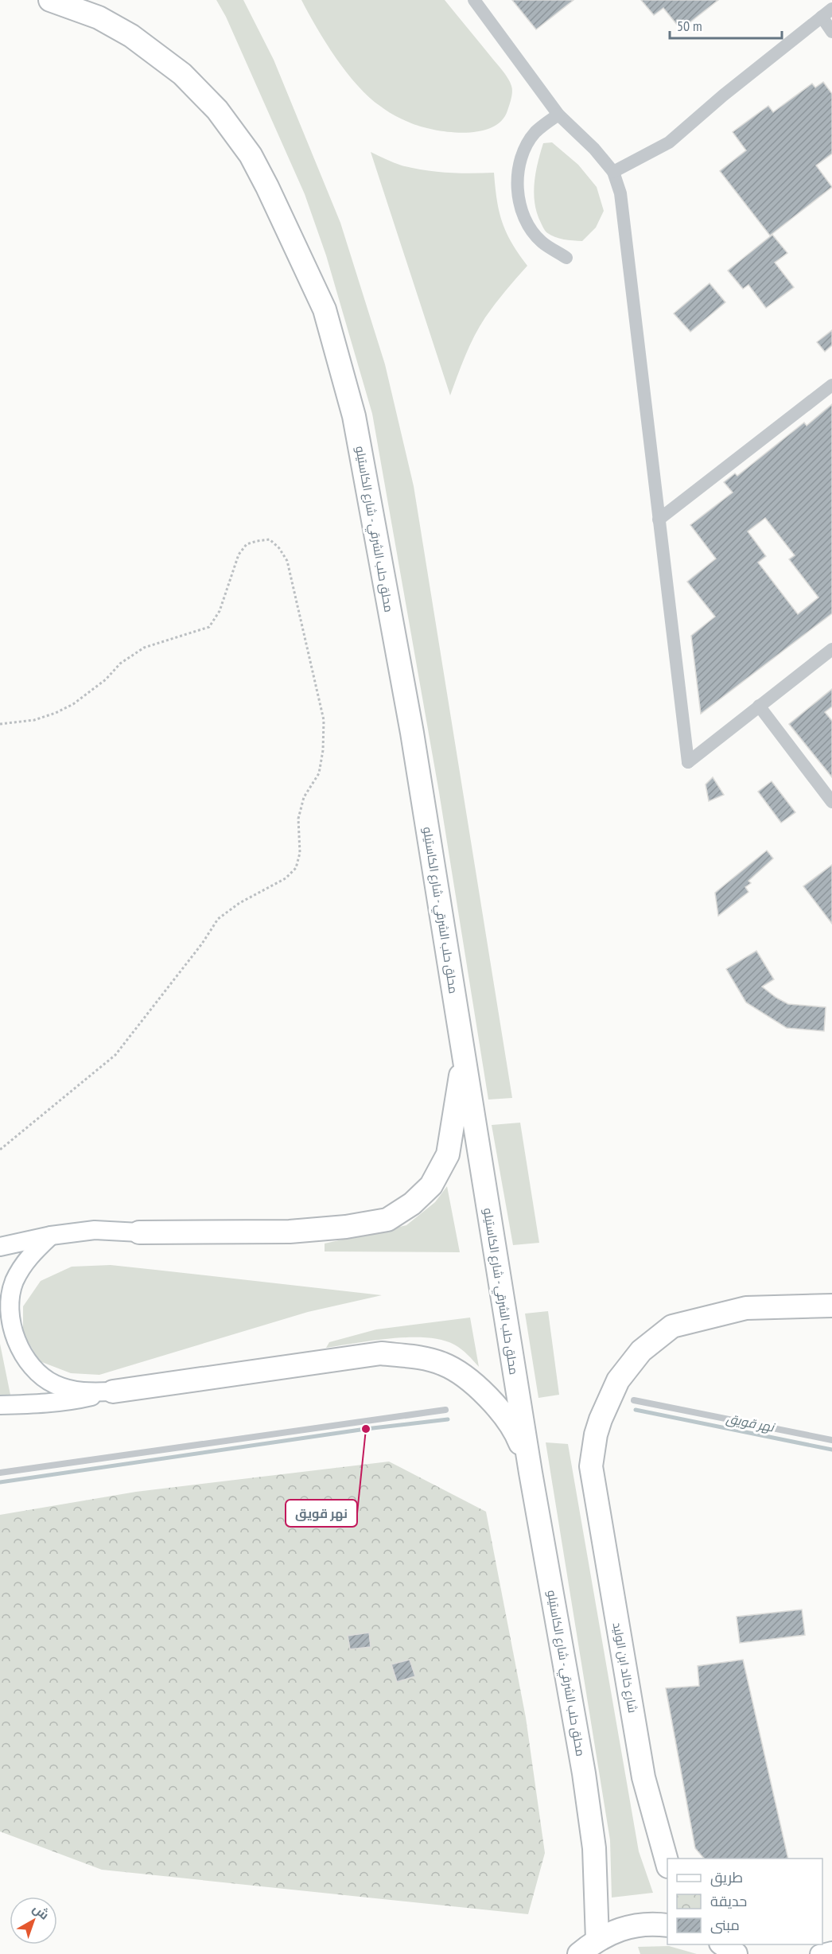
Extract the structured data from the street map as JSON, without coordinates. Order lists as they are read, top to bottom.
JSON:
{
  "streets": {
    "highway": ["محلق حلب الشرقي - شارع الكاستيلو", "شارع خالد ابن الوليد"]
  },
  "water": ["نهر قويق"],
  "places": ["نهر قويق"],
  "legend": ["طريق", "حديقة", "مبنى"],
  "scale_bar": "50 m",
  "north": "top right"
}
